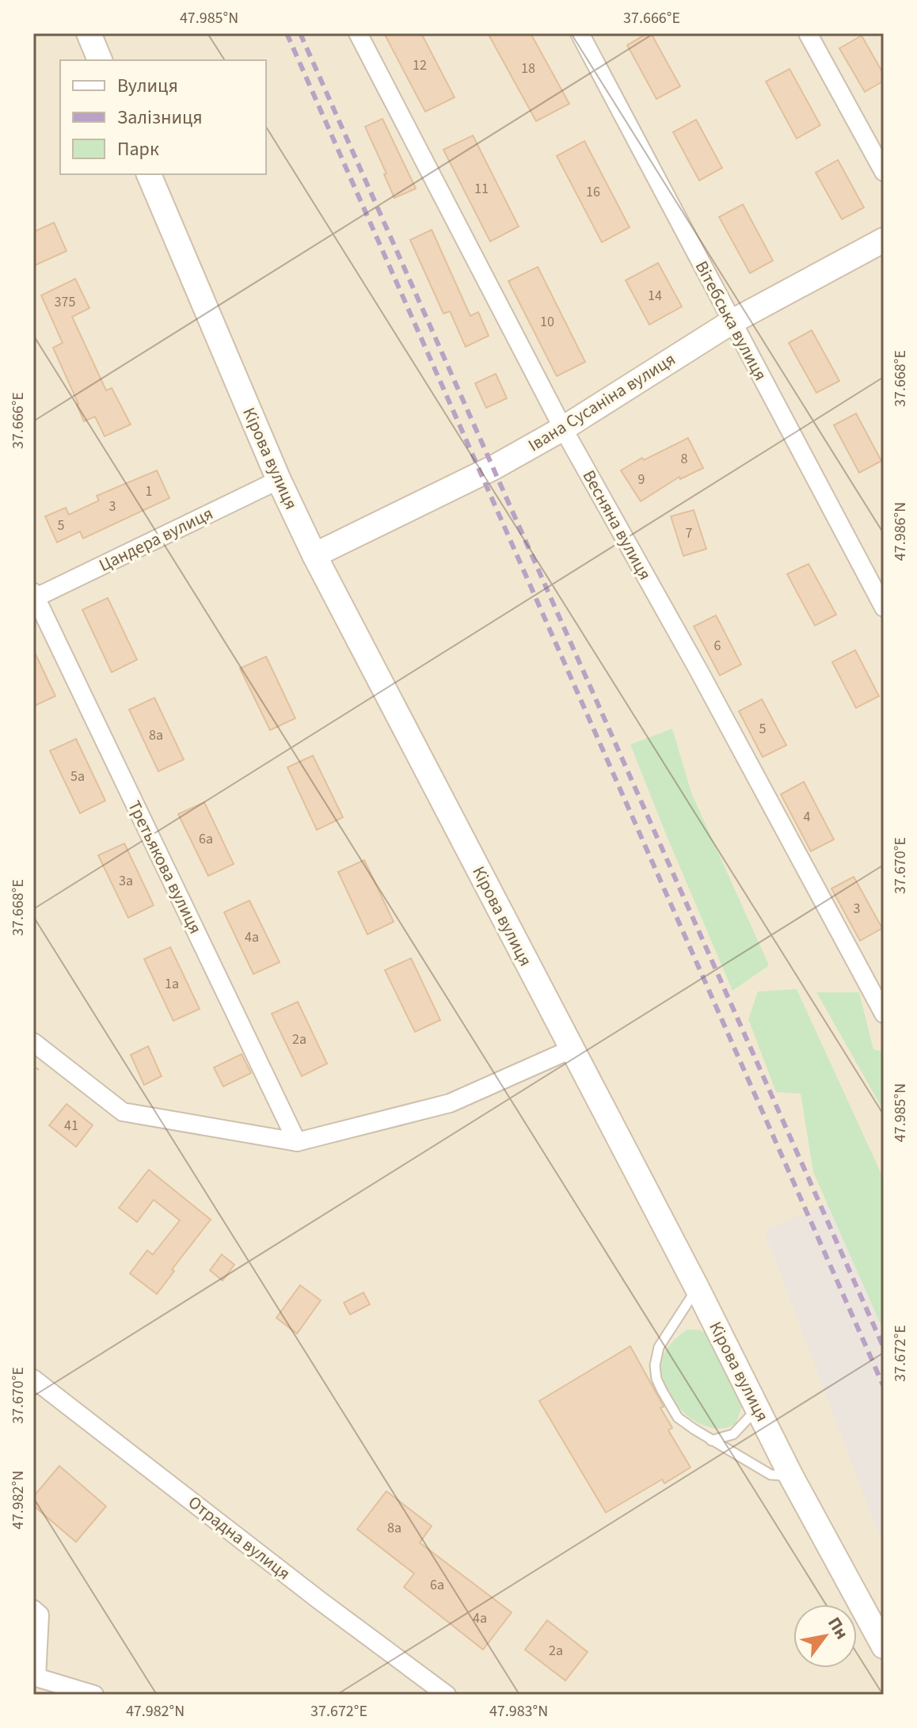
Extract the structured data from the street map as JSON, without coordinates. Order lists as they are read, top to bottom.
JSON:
{
  "streets": {
    "main road": ["Івана Сусаніна вулиця", "Кірова вулиця"],
    "street": [
      "Вітебська вулиця",
      "Весняна вулиця",
      "Цандера вулиця",
      "Третьякова вулиця",
      "Отрадна вулиця"
    ]
  },
  "crossings": [
    ["Вітебська вулиця", "Івана Сусаніна вулиця"],
    ["Івана Сусаніна вулиця", "Кірова вулиця"],
    ["Івана Сусаніна вулиця", "Весняна вулиця"],
    ["Кірова вулиця", "Цандера вулиця"],
    ["Цандера вулиця", "Третьякова вулиця"]
  ],
  "house_numbers": [
    "12",
    "18",
    "11",
    "16",
    "14",
    "375",
    "10",
    "8",
    "9",
    "1",
    "3",
    "5",
    "7",
    "6",
    "5",
    "8а",
    "5а",
    "4",
    "6а",
    "3а",
    "3",
    "4а",
    "1а",
    "2а",
    "41",
    "8а",
    "6а",
    "4а",
    "2а"
  ],
  "legend": ["Вулиця", "Залізниця", "Парк"],
  "north": "top right",
  "coordinates": [
    "47.985°N",
    "37.666°E",
    "37.668°E",
    "47.986°N",
    "37.670°E",
    "37.672°E",
    "47.982°N",
    "47.983°N"
  ]
}
